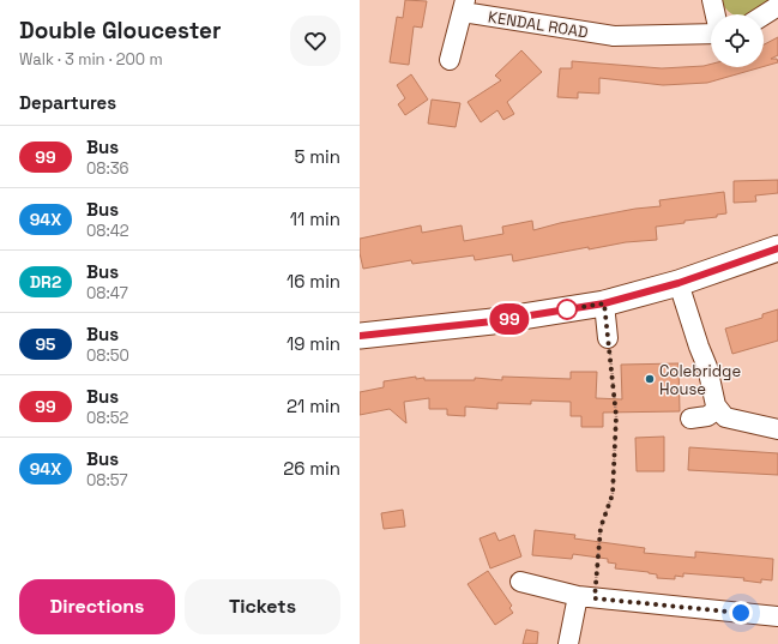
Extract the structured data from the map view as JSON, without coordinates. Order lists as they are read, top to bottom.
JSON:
{
  "streets": {
    "street": ["KENDAL ROAD"]
  },
  "places": ["Colebridge House"],
  "lines": ["bus line 99"],
  "page": {
    "heading": [
      ["Double Gloucester", "Walk · 3 min · 200 m"],
      "Departures"
    ],
    "on_map": "99",
    "list": [
      {
        "mark": "99",
        "name": "Bus",
        "note": "08:36",
        "value": "5 min"
      },
      {
        "mark": "94X",
        "name": "Bus",
        "note": "08:42",
        "value": "11 min"
      },
      {
        "mark": "DR2",
        "name": "Bus",
        "note": "08:47",
        "value": "16 min"
      },
      {
        "mark": "95",
        "name": "Bus",
        "note": "08:50",
        "value": "19 min"
      },
      {
        "mark": "99",
        "name": "Bus",
        "note": "08:52",
        "value": "21 min"
      },
      {
        "mark": "94X",
        "name": "Bus",
        "note": "08:57",
        "value": "26 min"
      }
    ],
    "buttons": ["Directions", "Tickets"]
  }
}
